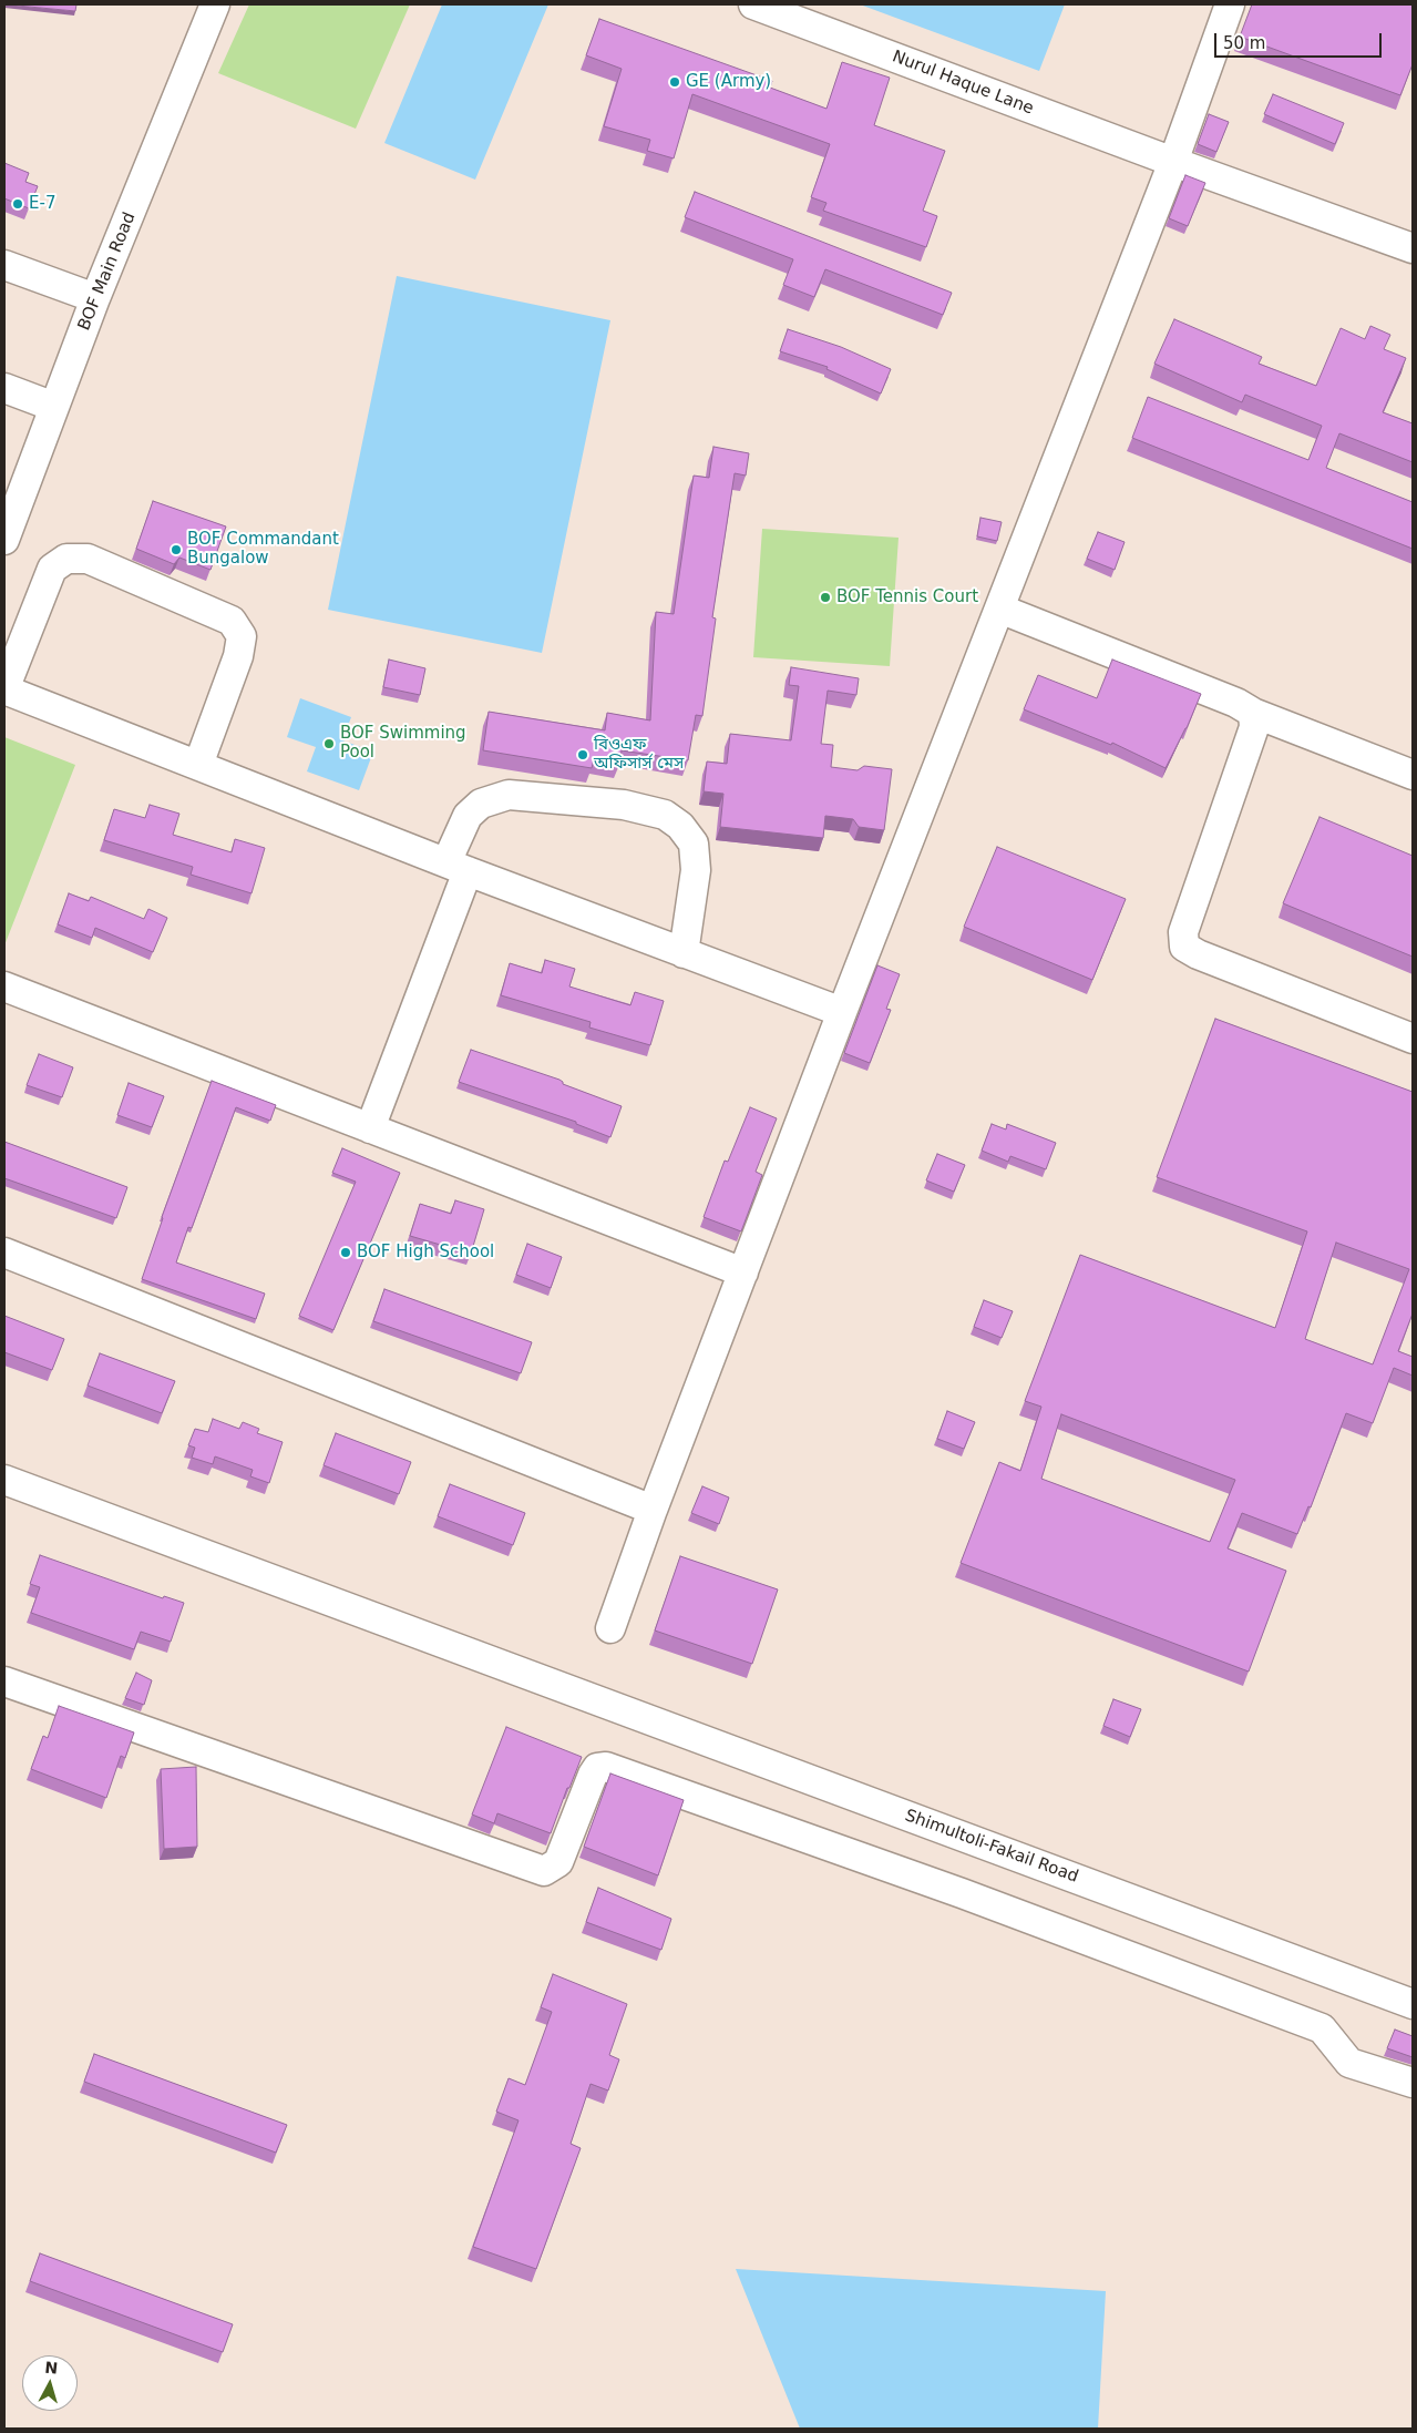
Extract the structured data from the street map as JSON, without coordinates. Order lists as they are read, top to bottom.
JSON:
{
  "streets": {
    "street": ["Nurul Haque Lane", "BOF Main Road", "Shimultoli-Fakail Road"]
  },
  "places": [
    "GE (Army)",
    "E-7",
    "BOF Commandant Bungalow",
    "BOF Tennis Court",
    "BOF Swimming Pool",
    "বিওএফ অফিসার্স মেস",
    "BOF High School"
  ],
  "scale_bar": "50 m",
  "north": "top"
}
